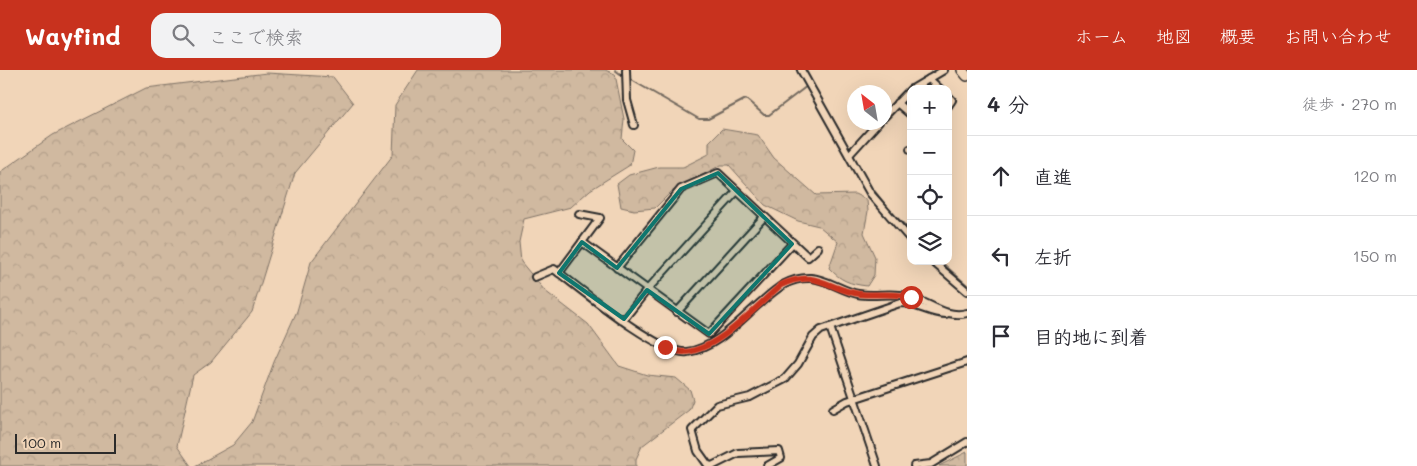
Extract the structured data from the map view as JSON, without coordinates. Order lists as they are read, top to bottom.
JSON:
{
  "scale_bar": "100 m",
  "north": "top left",
  "page": {
    "header": "Wayfind",
    "search": "ここで検索",
    "nav": [
      "ホーム",
      "地図",
      "概要",
      "お問い合わせ"
    ],
    "heading": ["4 分", "徒歩 · 270 m"],
    "map_buttons": ["+", "−"],
    "list": [
      ["直進", "120 m"],
      ["左折", "150 m"],
      "目的地に到着"
    ],
    "scale": "100 m"
  }
}
